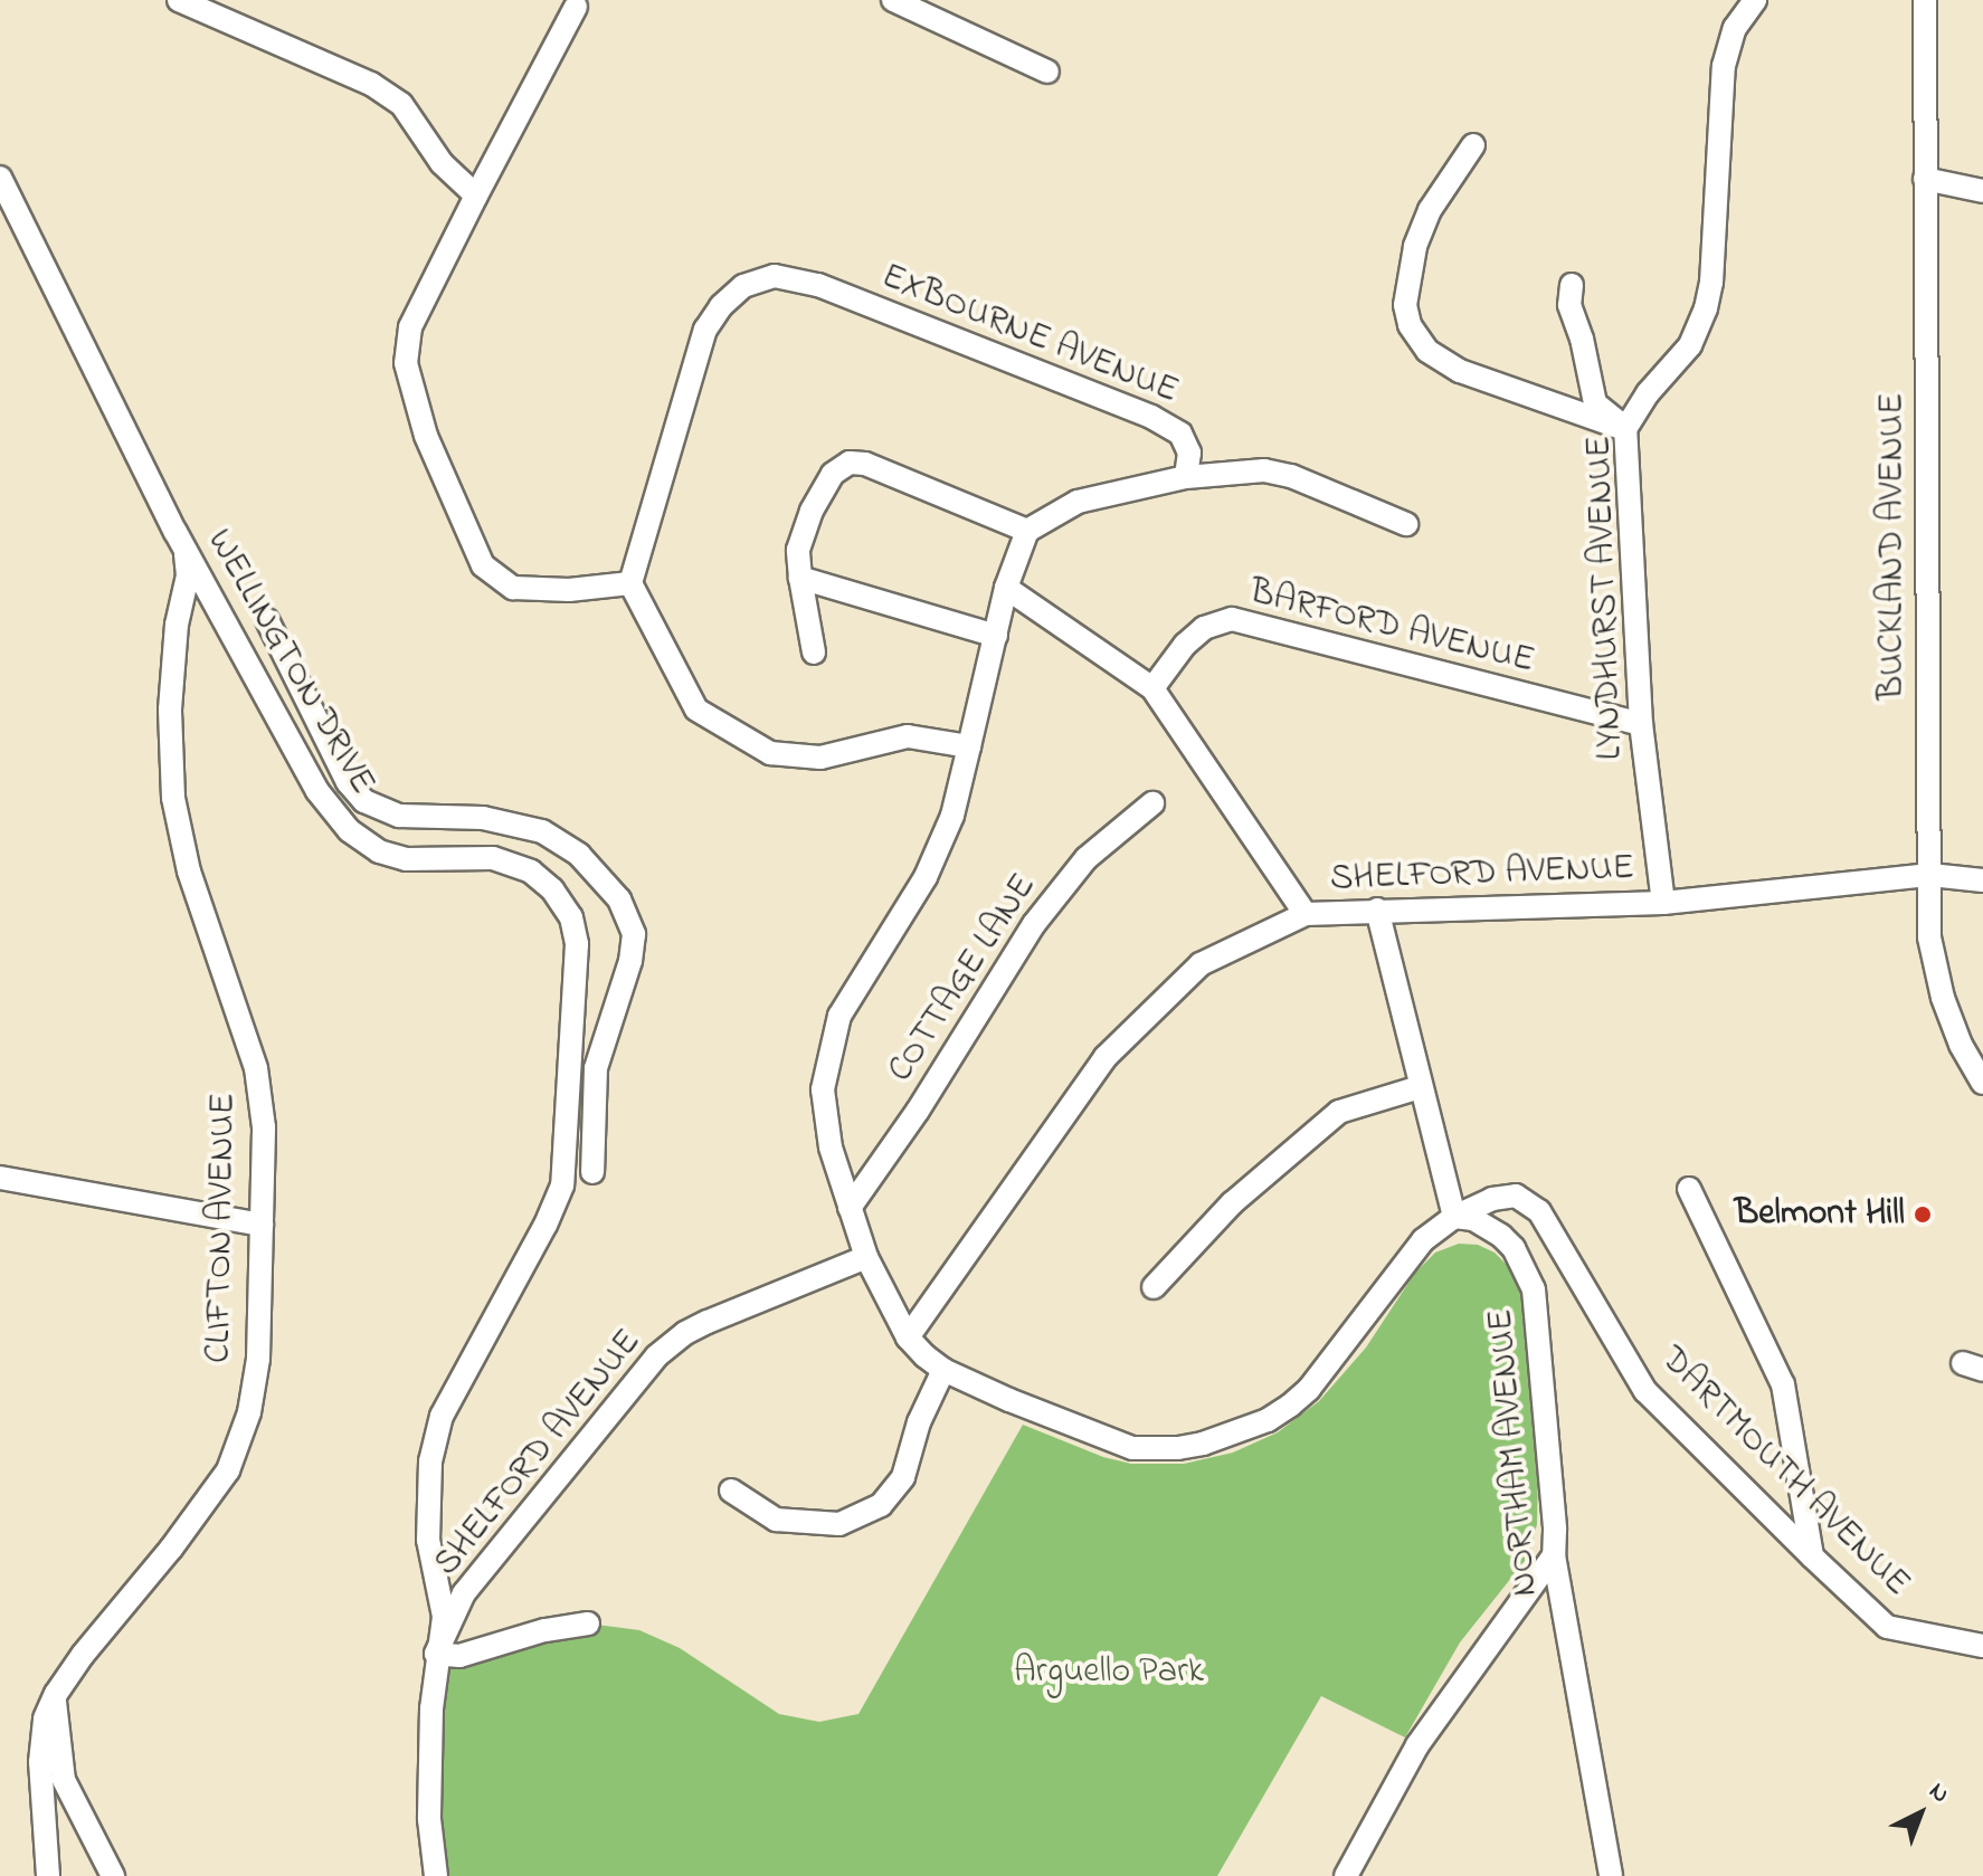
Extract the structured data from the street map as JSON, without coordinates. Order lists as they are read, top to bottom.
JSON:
{
  "streets": {
    "street": [
      "EXBOURNE AVENUE",
      "BUCKLAND AVENUE",
      "LYNDHURST AVENUE",
      "BARFORD AVENUE",
      "WELLINGTON DRIVE",
      "SHELFORD AVENUE",
      "COTTAGE LANE",
      "CLIFTON AVENUE",
      "NORTHAM AVENUE",
      "DARTMOUTH AVENUE"
    ]
  },
  "crossings": [
    ["BUCKLAND AVENUE", "SHELFORD AVENUE"],
    ["LYNDHURST AVENUE", "BARFORD AVENUE"],
    ["LYNDHURST AVENUE", "SHELFORD AVENUE"],
    ["WELLINGTON DRIVE", "SHELFORD AVENUE"],
    ["WELLINGTON DRIVE", "CLIFTON AVENUE"],
    ["SHELFORD AVENUE", "DARTMOUTH AVENUE"],
    ["COTTAGE LANE", "DARTMOUTH AVENUE"],
    ["NORTHAM AVENUE", "DARTMOUTH AVENUE"]
  ],
  "parks": ["Arguello Park"],
  "places": ["Belmont Hill"],
  "north": "top right"
}
